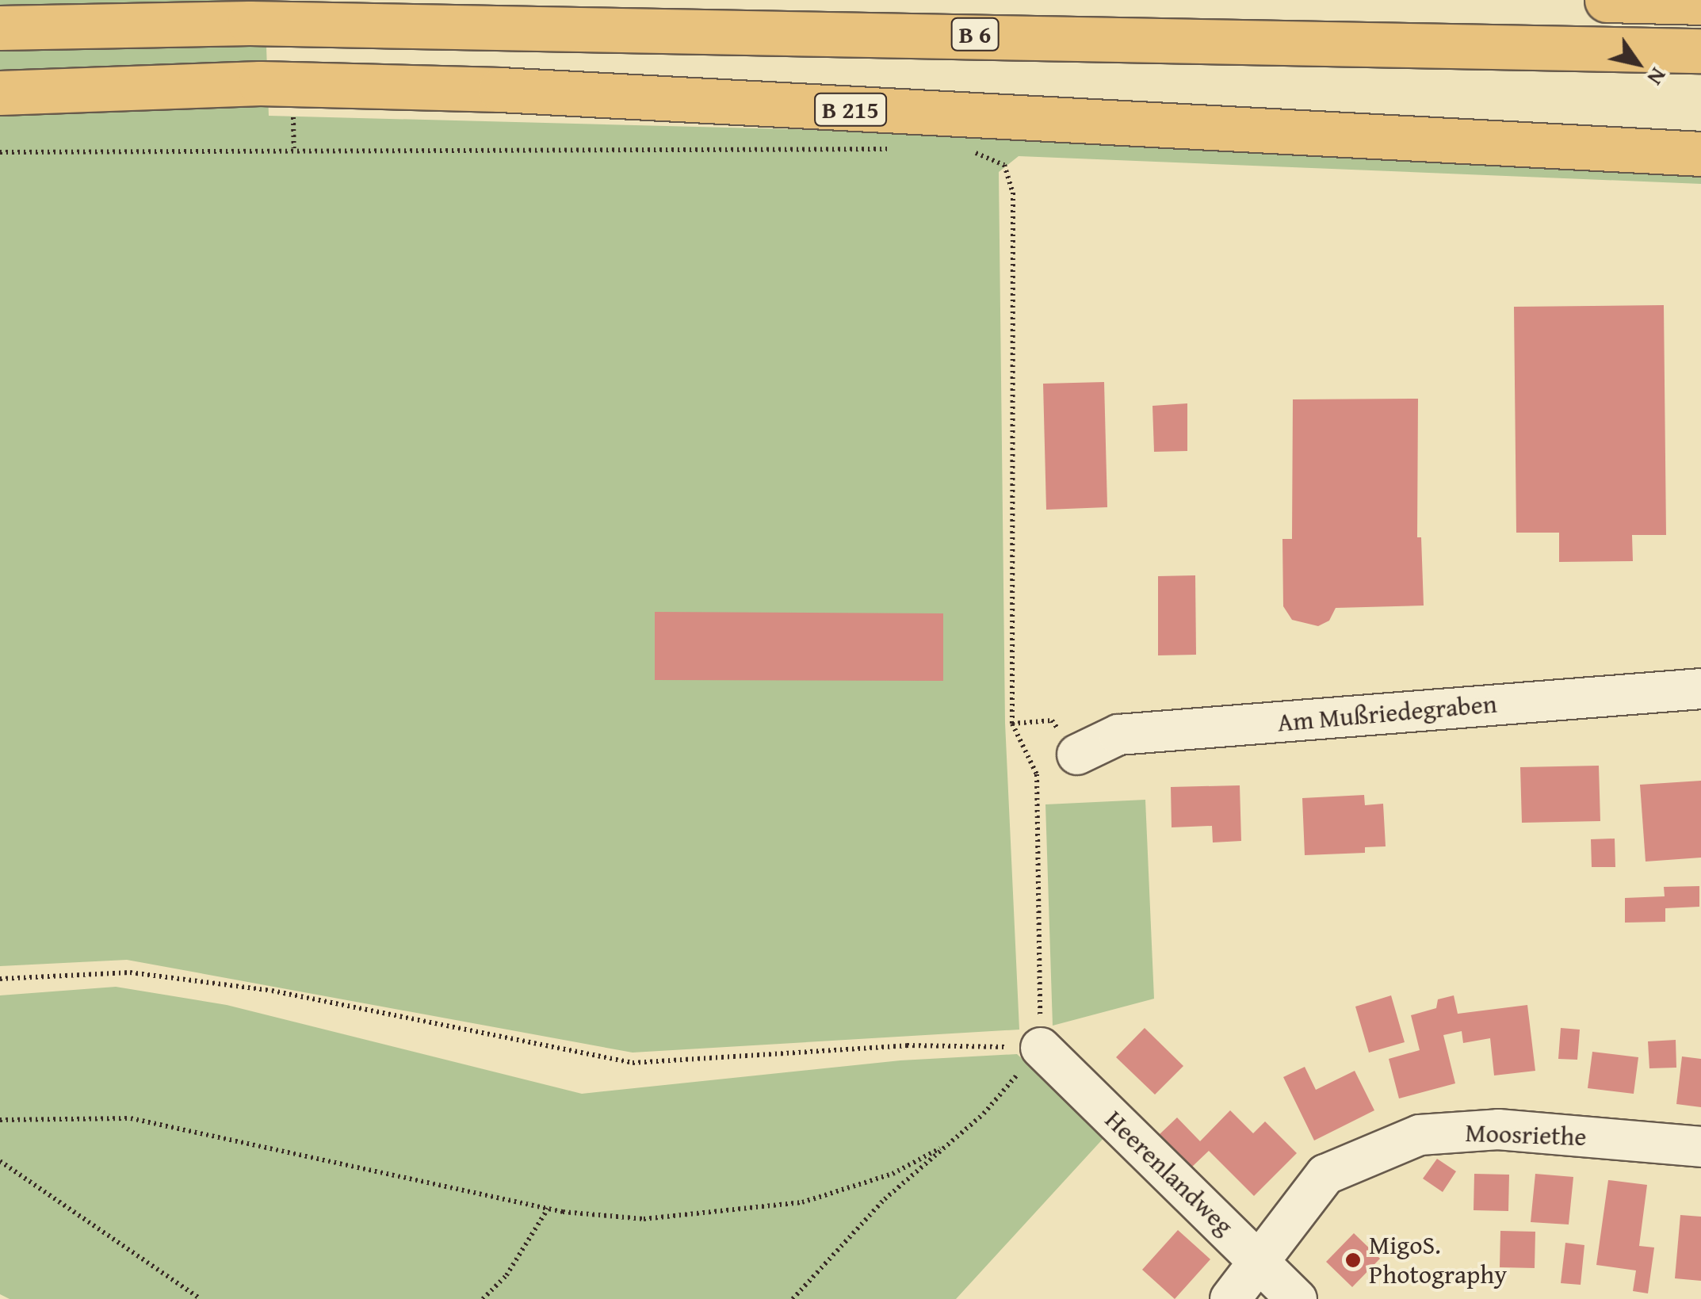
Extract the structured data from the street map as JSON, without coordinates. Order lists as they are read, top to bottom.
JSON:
{
  "streets": {
    "main road": ["B 6", "B 215"],
    "street": ["Am Mußriedegraben", "Moosriethe", "Heerenlandweg"]
  },
  "crossings": [
    ["Moosriethe", "Heerenlandweg"]
  ],
  "places": ["MigoS. Photography"],
  "north": "bottom right"
}
